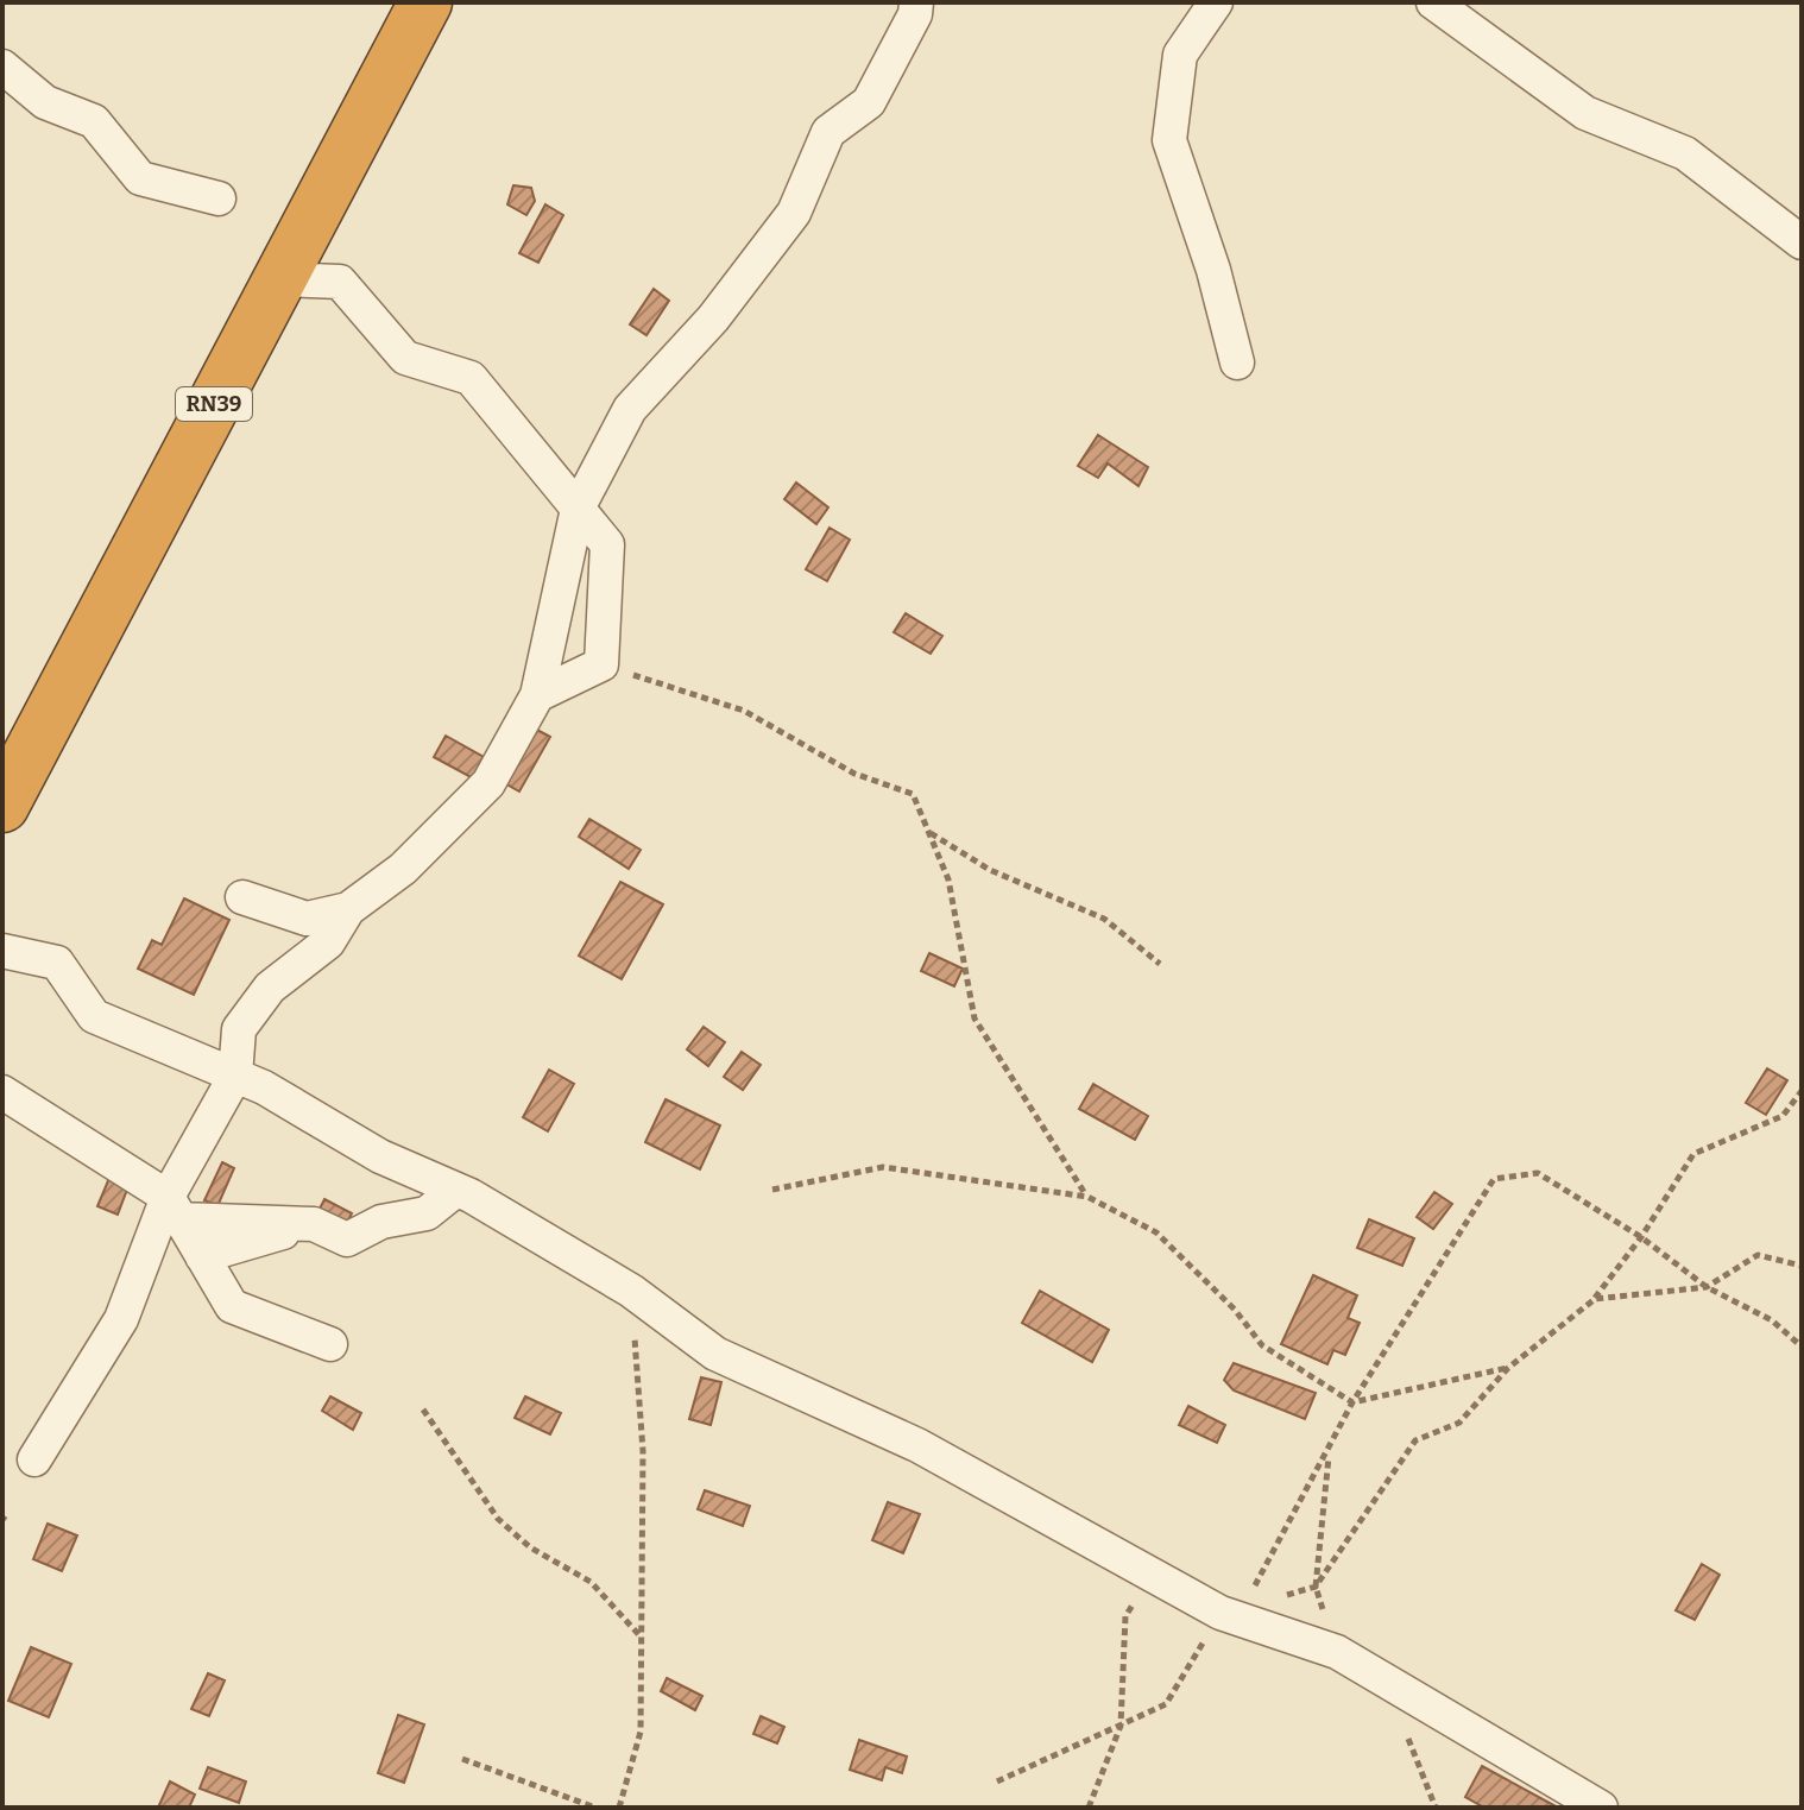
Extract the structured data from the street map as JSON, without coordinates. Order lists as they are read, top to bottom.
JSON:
{
  "streets": {
    "highway": ["RN39"]
  }
}
